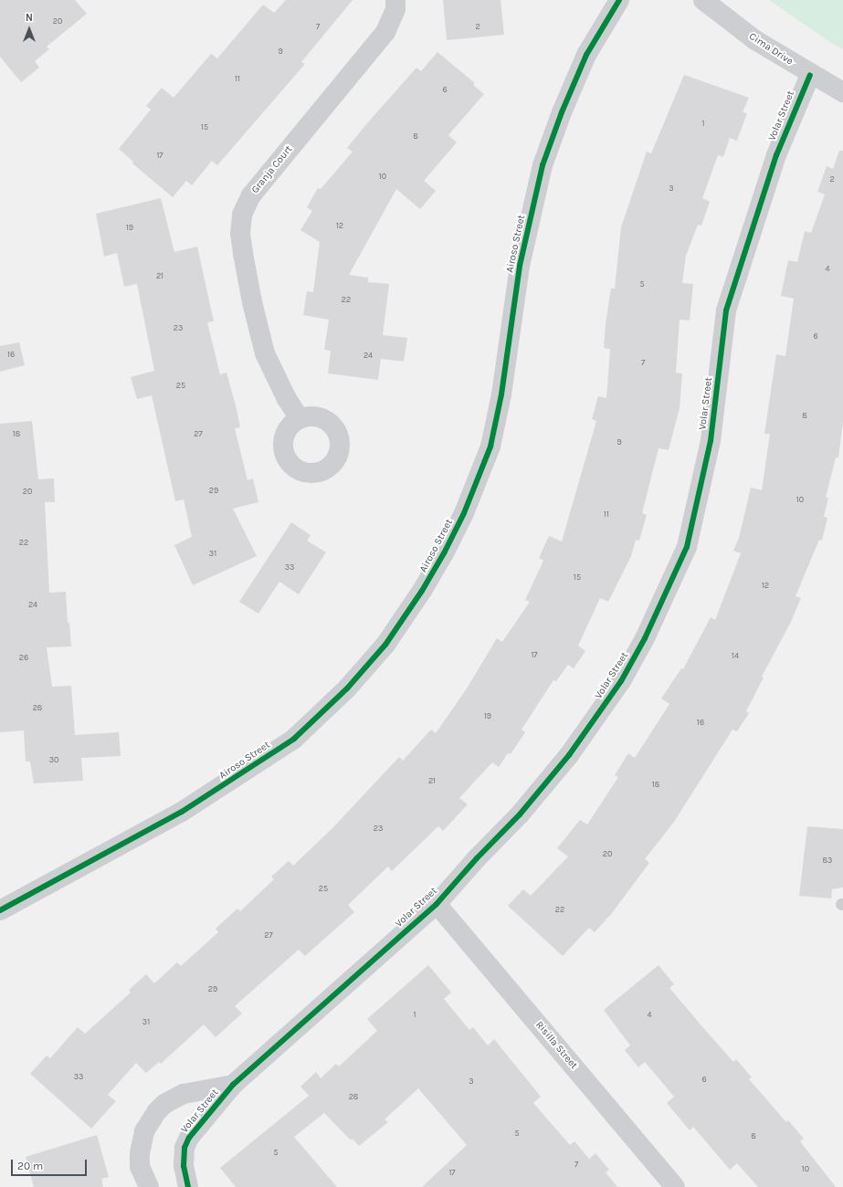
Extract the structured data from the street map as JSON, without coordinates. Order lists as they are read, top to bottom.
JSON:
{
  "streets": {
    "street": [
      "Cima Drive",
      "Volar Street",
      "Granja Court",
      "Airoso Street",
      "Risilla Street"
    ]
  },
  "crossings": [
    ["Cima Drive", "Volar Street"],
    ["Volar Street", "Risilla Street"]
  ],
  "house_numbers": [
    "20",
    "7",
    "2",
    "9",
    "11",
    "6",
    "1",
    "15",
    "8",
    "17",
    "10",
    "2",
    "3",
    "12",
    "19",
    "4",
    "21",
    "5",
    "22",
    "23",
    "6",
    "16",
    "24",
    "7",
    "25",
    "8",
    "18",
    "27",
    "9",
    "29",
    "20",
    "10",
    "11",
    "22",
    "31",
    "33",
    "15",
    "12",
    "24",
    "17",
    "14",
    "26",
    "28",
    "19",
    "16",
    "30",
    "21",
    "18",
    "23",
    "20",
    "83",
    "25",
    "22",
    "27",
    "29",
    "1",
    "4",
    "31",
    "33",
    "6",
    "3",
    "28",
    "5",
    "8",
    "5",
    "7",
    "10",
    "17"
  ],
  "scale_bar": "20 m",
  "north": "top"
}
